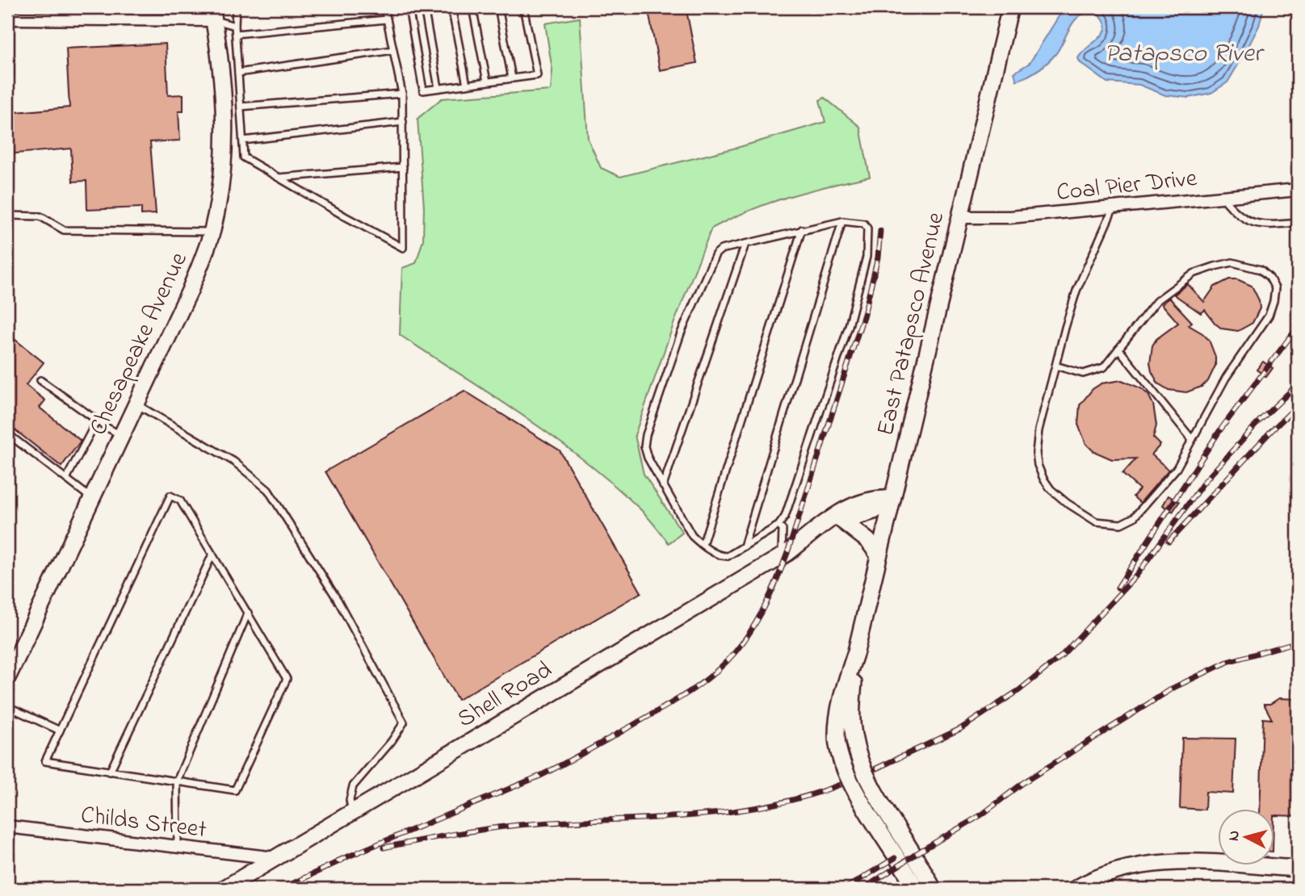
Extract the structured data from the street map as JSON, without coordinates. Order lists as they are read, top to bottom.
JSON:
{
  "streets": {
    "main road": ["East Patapsco Avenue", "Chesapeake Avenue", "Shell Road"],
    "street": ["Coal Pier Drive", "Childs Street"]
  },
  "crossings": [
    ["Coal Pier Drive", "East Patapsco Avenue"],
    ["East Patapsco Avenue", "Shell Road"],
    ["Shell Road", "Childs Street"]
  ],
  "water": ["Patapsco River"],
  "north": "left"
}
